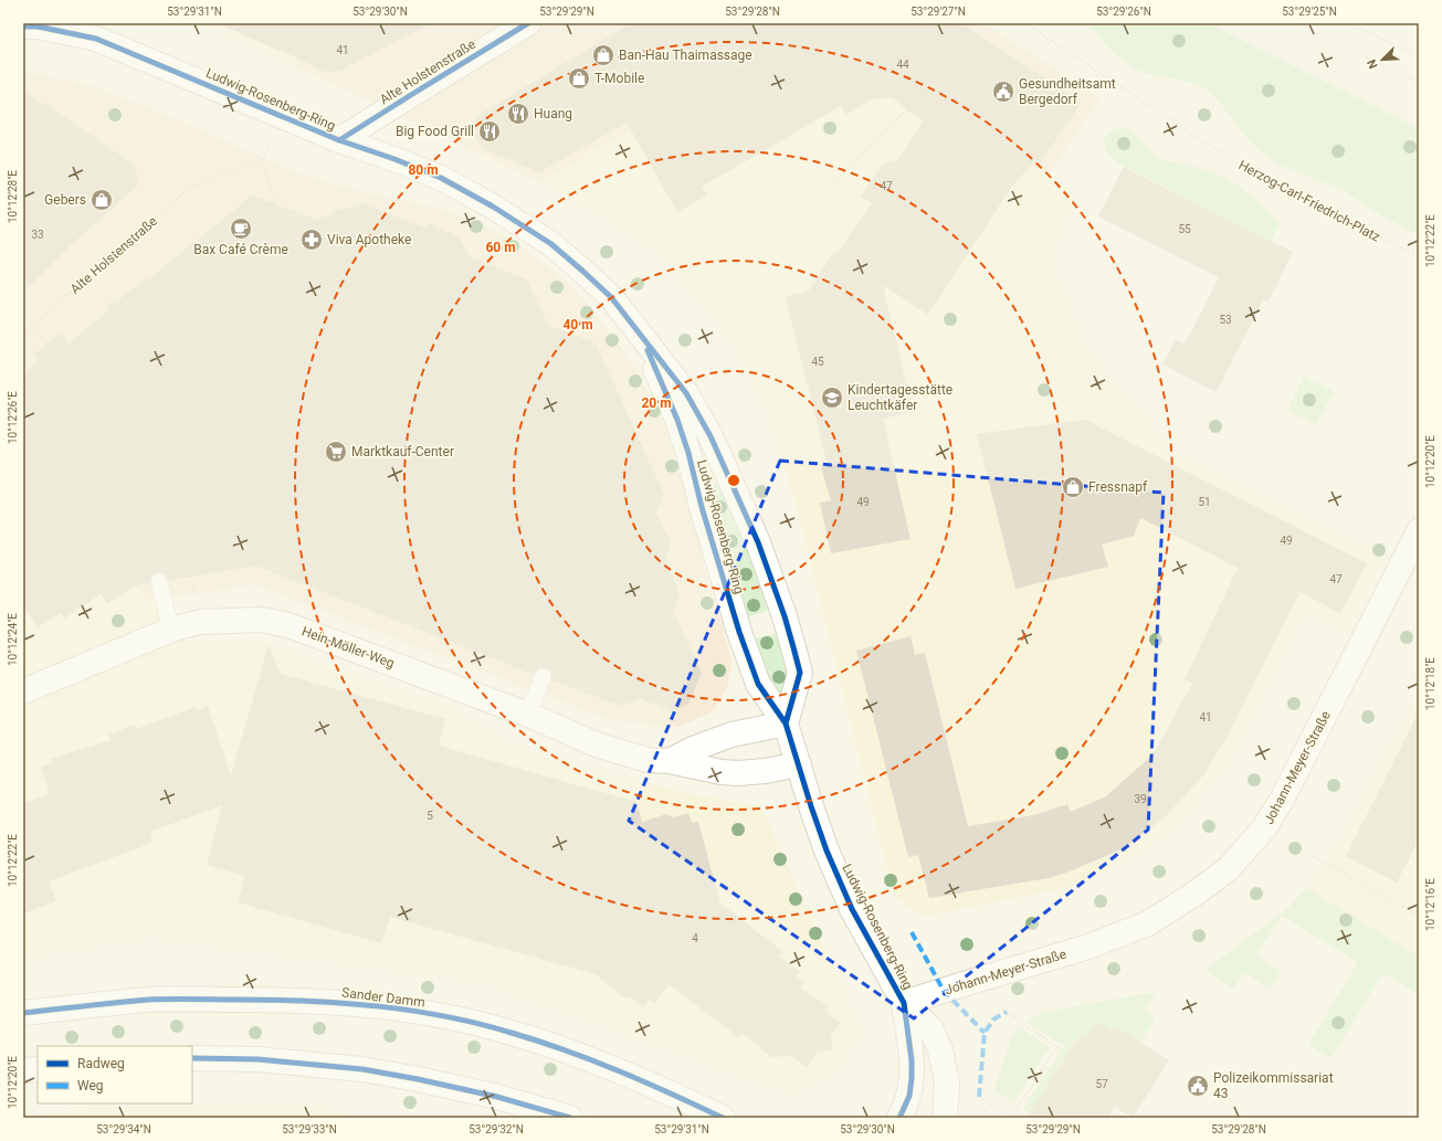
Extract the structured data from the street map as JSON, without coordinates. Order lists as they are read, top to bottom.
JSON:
{
  "streets": {
    "street": [
      "Alte Holstenstraße",
      "Ludwig-Rosenberg-Ring",
      "Hein-Möller-Weg",
      "Johann-Meyer-Straße",
      "Sander Damm"
    ],
    "path": ["Herzog-Carl-Friedrich-Platz"]
  },
  "crossings": [
    ["Alte Holstenstraße", "Ludwig-Rosenberg-Ring"],
    ["Ludwig-Rosenberg-Ring", "Hein-Möller-Weg"],
    ["Ludwig-Rosenberg-Ring", "Johann-Meyer-Straße"]
  ],
  "places": {
    "shop": [
      "Ban-Hau Thaimassage",
      "T-Mobile",
      "Gebers",
      "Fressnapf"
    ],
    "public building": ["Gesundheitsamt Bergedorf", "Polizeikommissariat 43"],
    "restaurant": ["Huang", "Big Food Grill"],
    "cafe": ["Bax Café Crème"],
    "pharmacy": ["Viva Apotheke"],
    "school or university": ["Kindertagesstätte Leuchtkäfer"],
    "supermarket": ["Marktkauf-Center"]
  },
  "house_numbers": [
    "41",
    "44",
    "47",
    "55",
    "33",
    "53",
    "45",
    "49",
    "51",
    "49",
    "47",
    "41",
    "39",
    "5",
    "4",
    "57"
  ],
  "legend": ["Radweg", "Weg"],
  "north": "bottom left",
  "coordinates": [
    "53°29'31\"N",
    "53°29'30\"N",
    "53°29'29\"N",
    "53°29'28\"N",
    "53°29'27\"N",
    "53°29'26\"N",
    "53°29'25\"N",
    "10°12'28\"E",
    "10°12'22\"E",
    "10°12'26\"E",
    "10°12'20\"E",
    "10°12'24\"E",
    "10°12'18\"E",
    "10°12'16\"E",
    "53°29'34\"N",
    "53°29'33\"N",
    "53°29'32\"N"
  ],
  "rings": [
    "80 m",
    "60 m",
    "40 m",
    "20 m"
  ]
}
